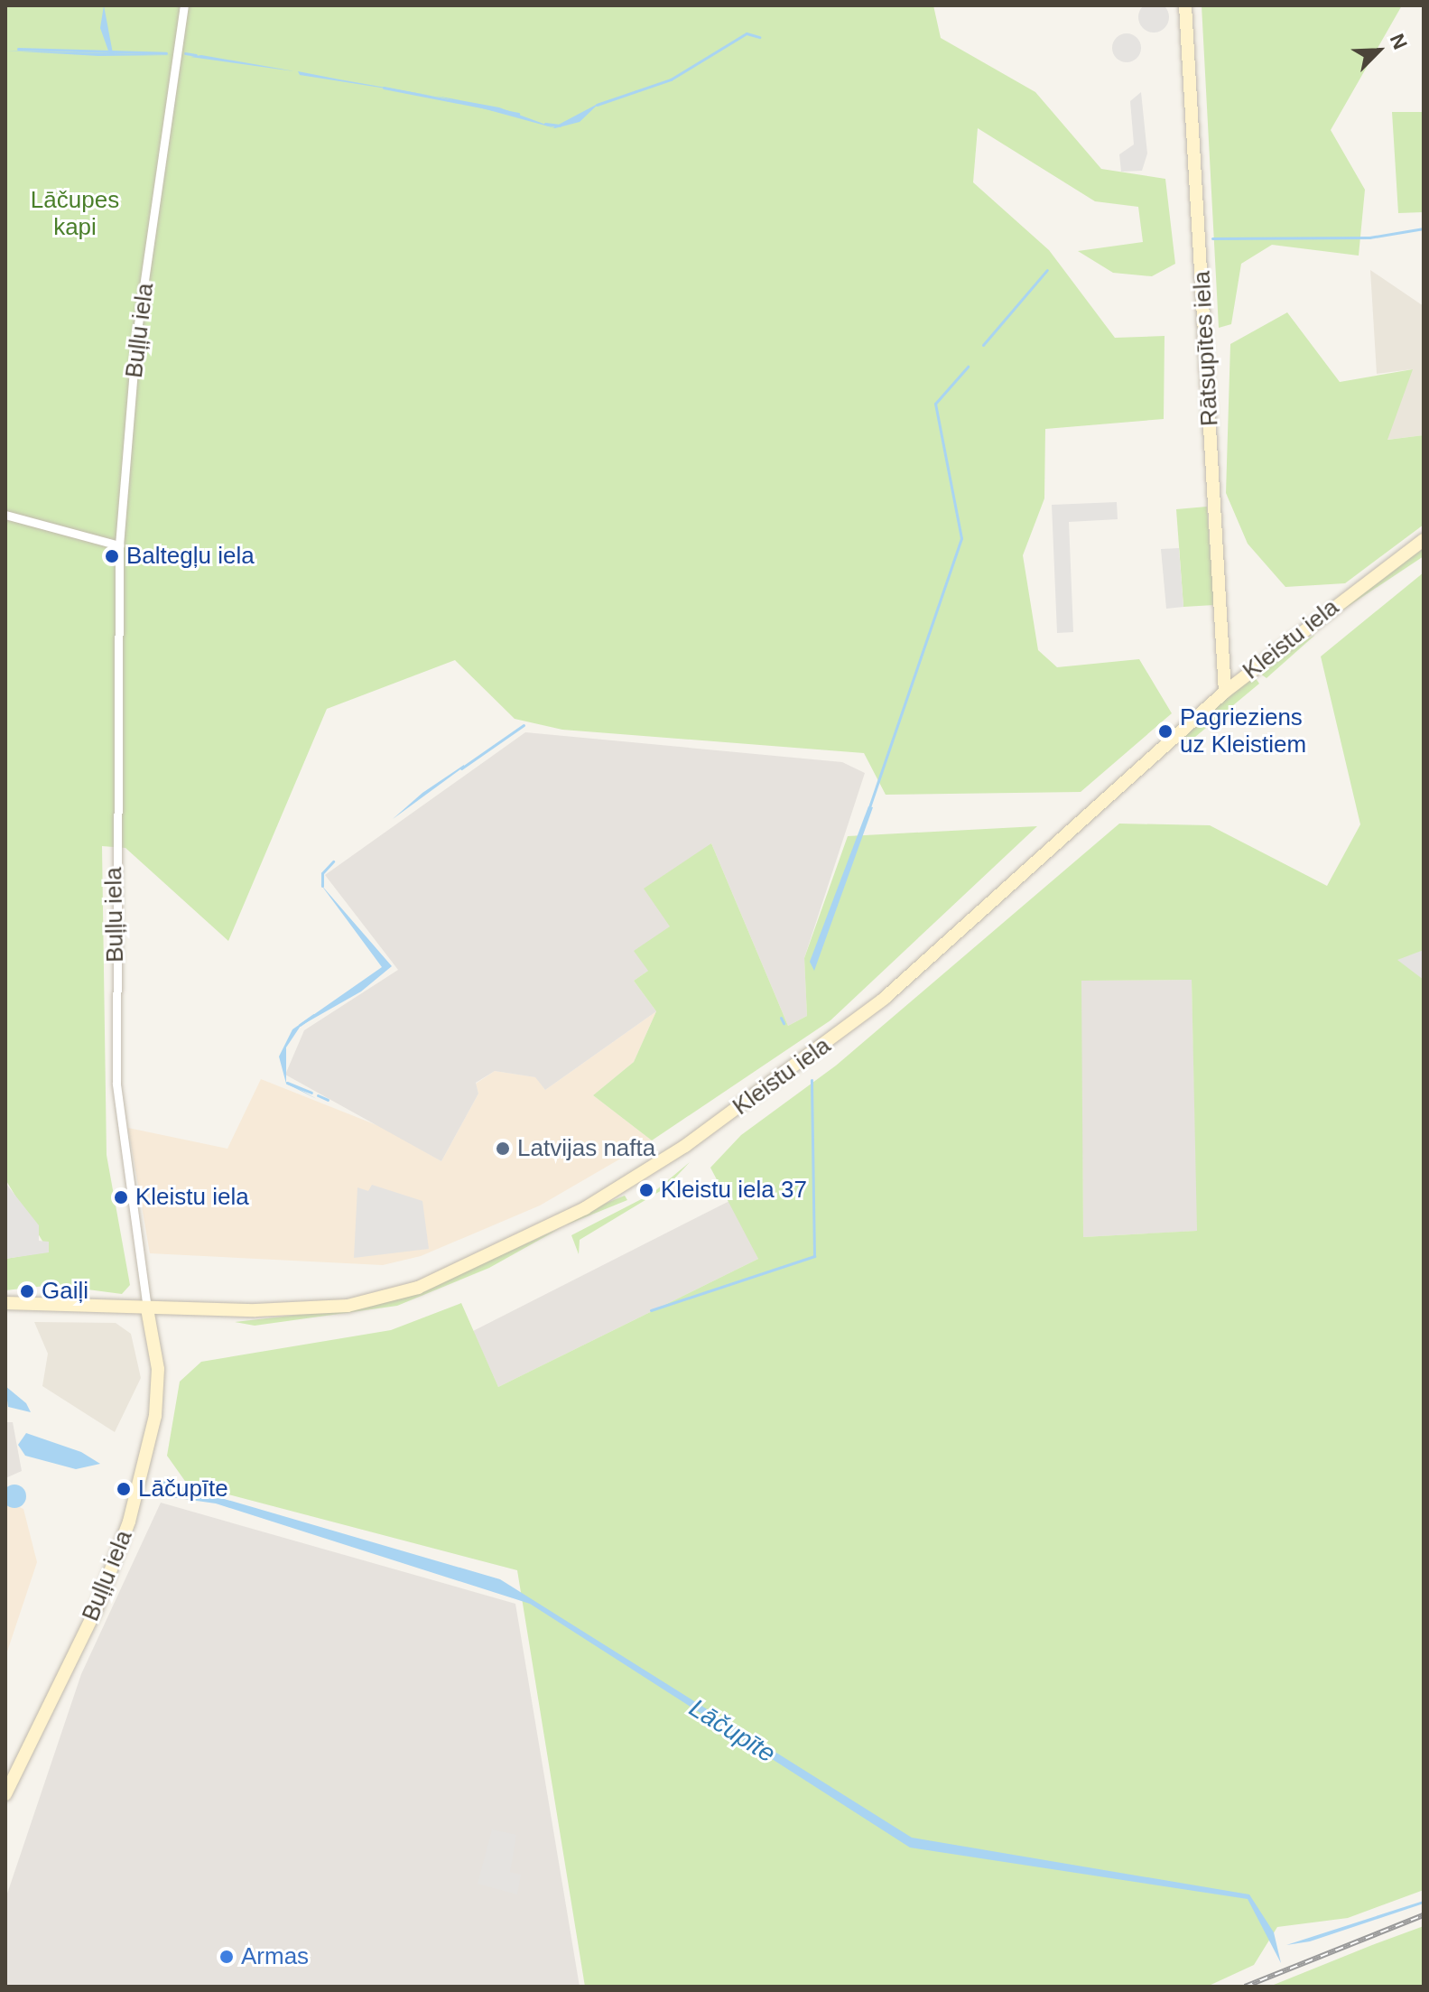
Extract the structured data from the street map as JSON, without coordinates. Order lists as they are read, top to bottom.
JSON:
{
  "streets": {
    "main road": ["Buļļu iela", "Rātsupītes iela", "Kleistu iela"]
  },
  "crossings": [
    ["Buļļu iela", "Kleistu iela"],
    ["Rātsupītes iela", "Kleistu iela"]
  ],
  "water": ["Lāčupīte"],
  "parks": ["Lāčupes kapi"],
  "places": [
    "Baltegļu iela",
    "Pagrieziens uz Kleistiem",
    "Latvijas nafta",
    "Kleistu iela 37",
    "Kleistu iela",
    "Gaiļi",
    "Lāčupīte",
    "Armas"
  ],
  "north": "top right"
}
